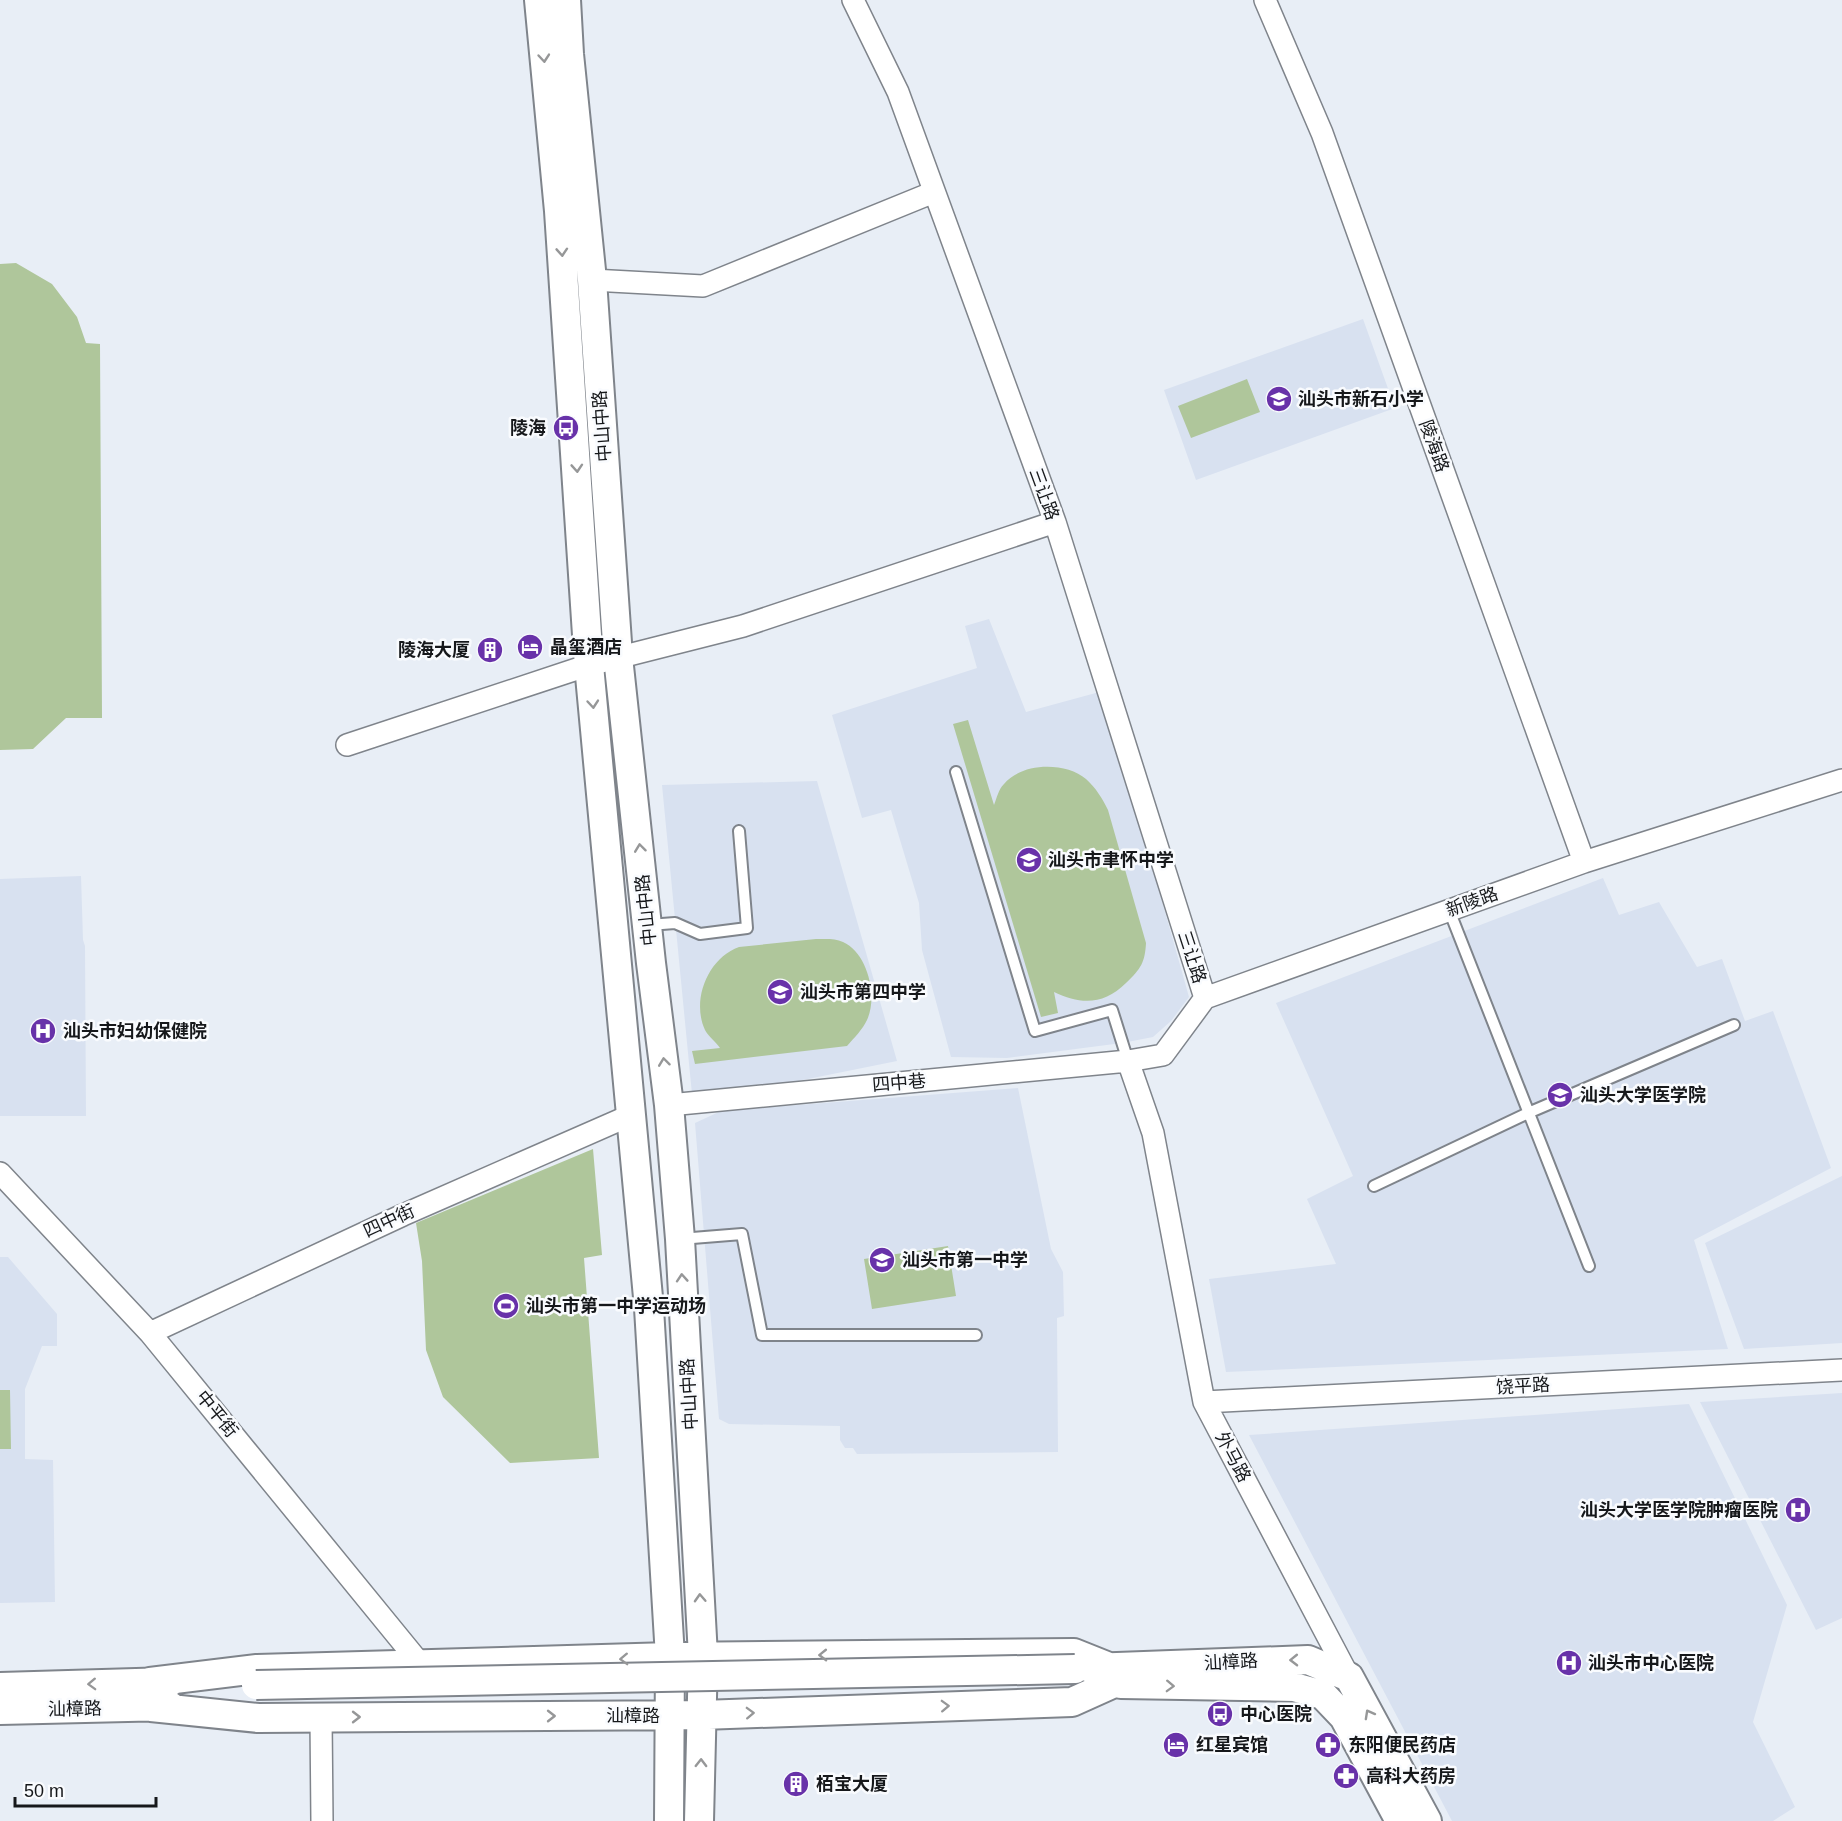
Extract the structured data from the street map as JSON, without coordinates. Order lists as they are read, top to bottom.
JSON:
{
  "streets": {
    "main road": ["中山中路", "外马路", "汕樟路"],
    "street": [
      "陵海路",
      "三让路",
      "新陵路",
      "四中巷",
      "四中街",
      "饶平路",
      "中平街"
    ]
  },
  "crossings": [
    ["中山中路", "四中巷"],
    ["中山中路", "四中街"],
    ["中山中路", "汕樟路"],
    ["陵海路", "新陵路"],
    ["三让路", "新陵路"],
    ["四中巷", "外马路"],
    ["四中街", "中平街"],
    ["饶平路", "外马路"],
    ["中平街", "汕樟路"],
    ["外马路", "汕樟路"]
  ],
  "places": {
    "school or university": [
      "汕头市新石小学",
      "汕头市聿怀中学",
      "汕头市第四中学",
      "汕头大学医学院",
      "汕头市第一中学"
    ],
    "bus stop": ["陵海", "中心医院"],
    "hotel": ["晶玺酒店", "红星宾馆"],
    "building": ["陵海大厦", "栢宝大厦"],
    "hospital": ["汕头市妇幼保健院", "汕头大学医学院肿瘤医院", "汕头市中心医院"],
    "sports": ["汕头市第一中学运动场"],
    "pharmacy": ["东阳便民药店", "高科大药房"]
  },
  "scale_bar": "50 m"
}
